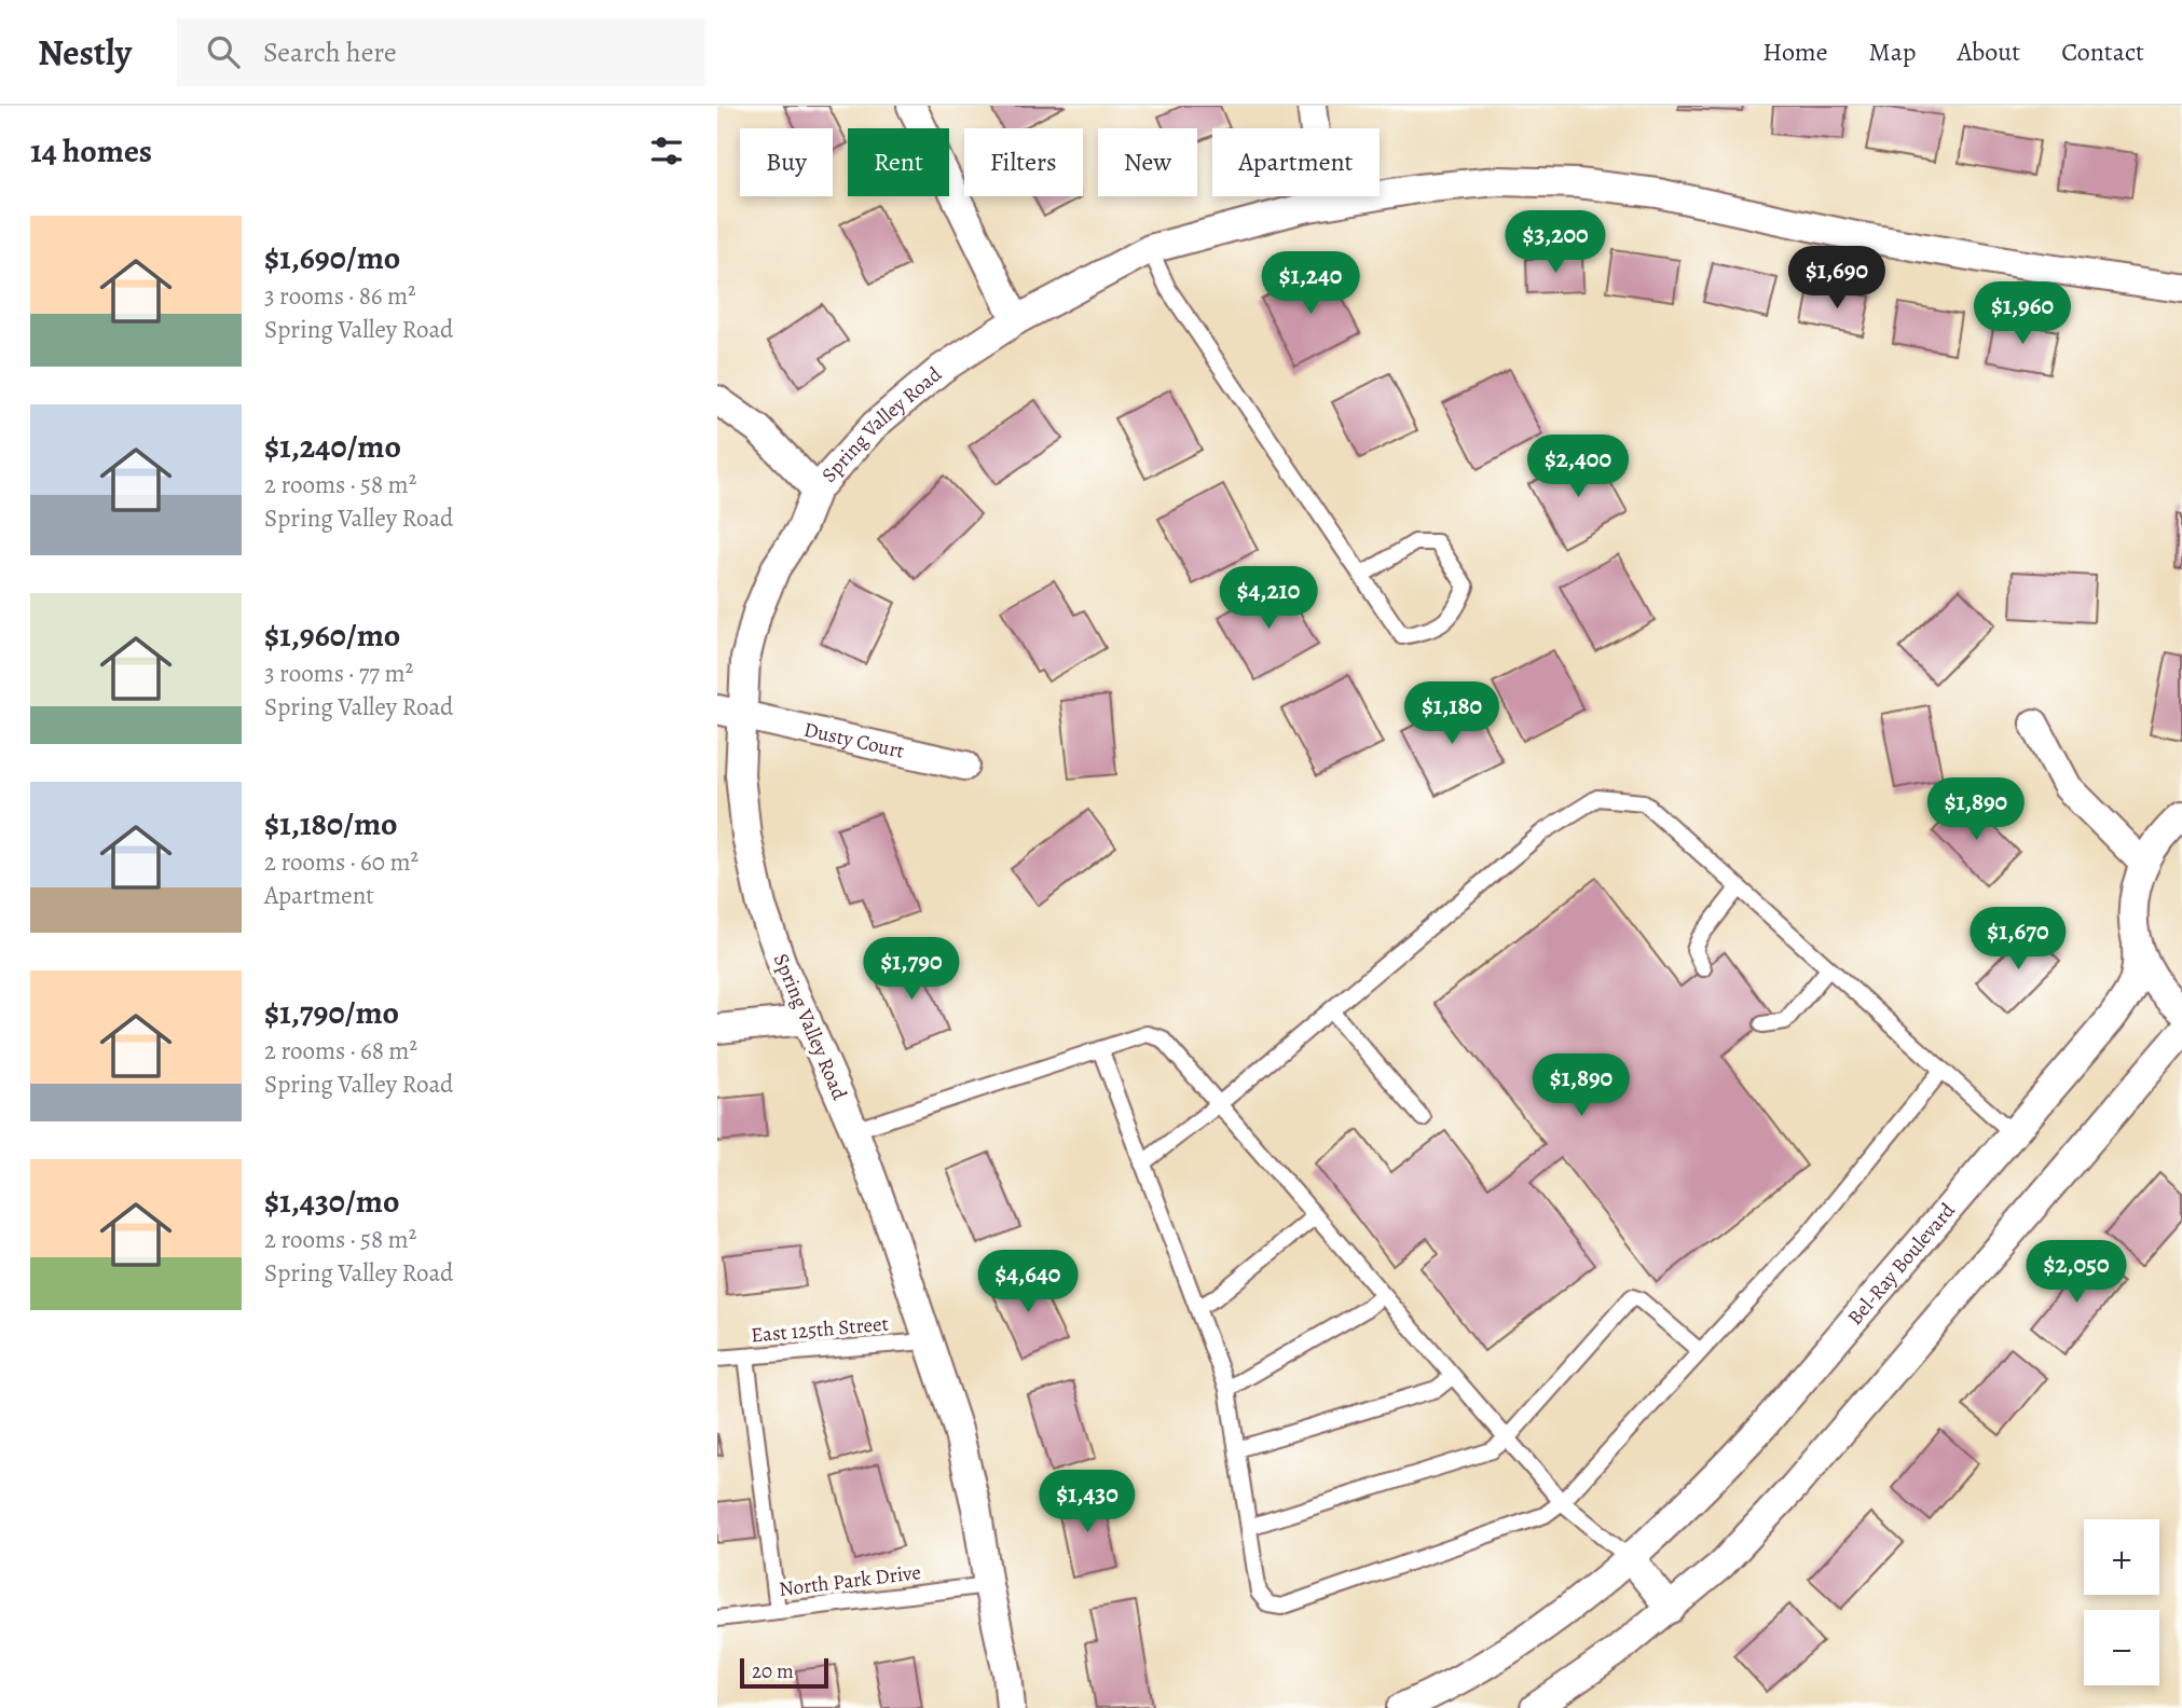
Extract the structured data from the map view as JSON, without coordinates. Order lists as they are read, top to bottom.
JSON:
{
  "streets": {
    "street": ["Spring Valley Road", "Dusty Court", "Bel-Ray Boulevard"],
    "lane": ["East 125th Street", "North Park Drive"]
  },
  "crossings": [
    ["Spring Valley Road", "Dusty Court"],
    ["Spring Valley Road", "East 125th Street"],
    ["Spring Valley Road", "North Park Drive"]
  ],
  "scale_bar": "20 m",
  "page": {
    "header": "Nestly",
    "search": "Search here",
    "nav": [
      "Home",
      "Map",
      "About",
      "Contact"
    ],
    "heading": "14 homes",
    "chip": [
      "Buy",
      "Rent",
      "Filters",
      "New",
      "Apartment"
    ],
    "list": [
      {
        "name": "$1,690/mo",
        "note": "3 rooms · 86 m² · Spring Valley Road"
      },
      {
        "name": "$1,240/mo",
        "note": "2 rooms · 58 m² · Spring Valley Road"
      },
      {
        "name": "$1,960/mo",
        "note": "3 rooms · 77 m² · Spring Valley Road"
      },
      {
        "name": "$1,180/mo",
        "note": "2 rooms · 60 m² · Apartment"
      },
      {
        "name": "$1,790/mo",
        "note": "2 rooms · 68 m² · Spring Valley Road"
      },
      {
        "name": "$1,430/mo",
        "note": "2 rooms · 58 m² · Spring Valley Road"
      }
    ],
    "price": [
      "$3,200",
      "$1,690",
      "$1,240",
      "$1,960",
      "$2,400",
      "$4,210",
      "$1,180",
      "$1,890",
      "$1,670",
      "$1,790",
      "$1,890",
      "$2,050",
      "$4,640",
      "$1,430"
    ],
    "map_buttons": ["+", "−"],
    "scale": "20 m"
  }
}
